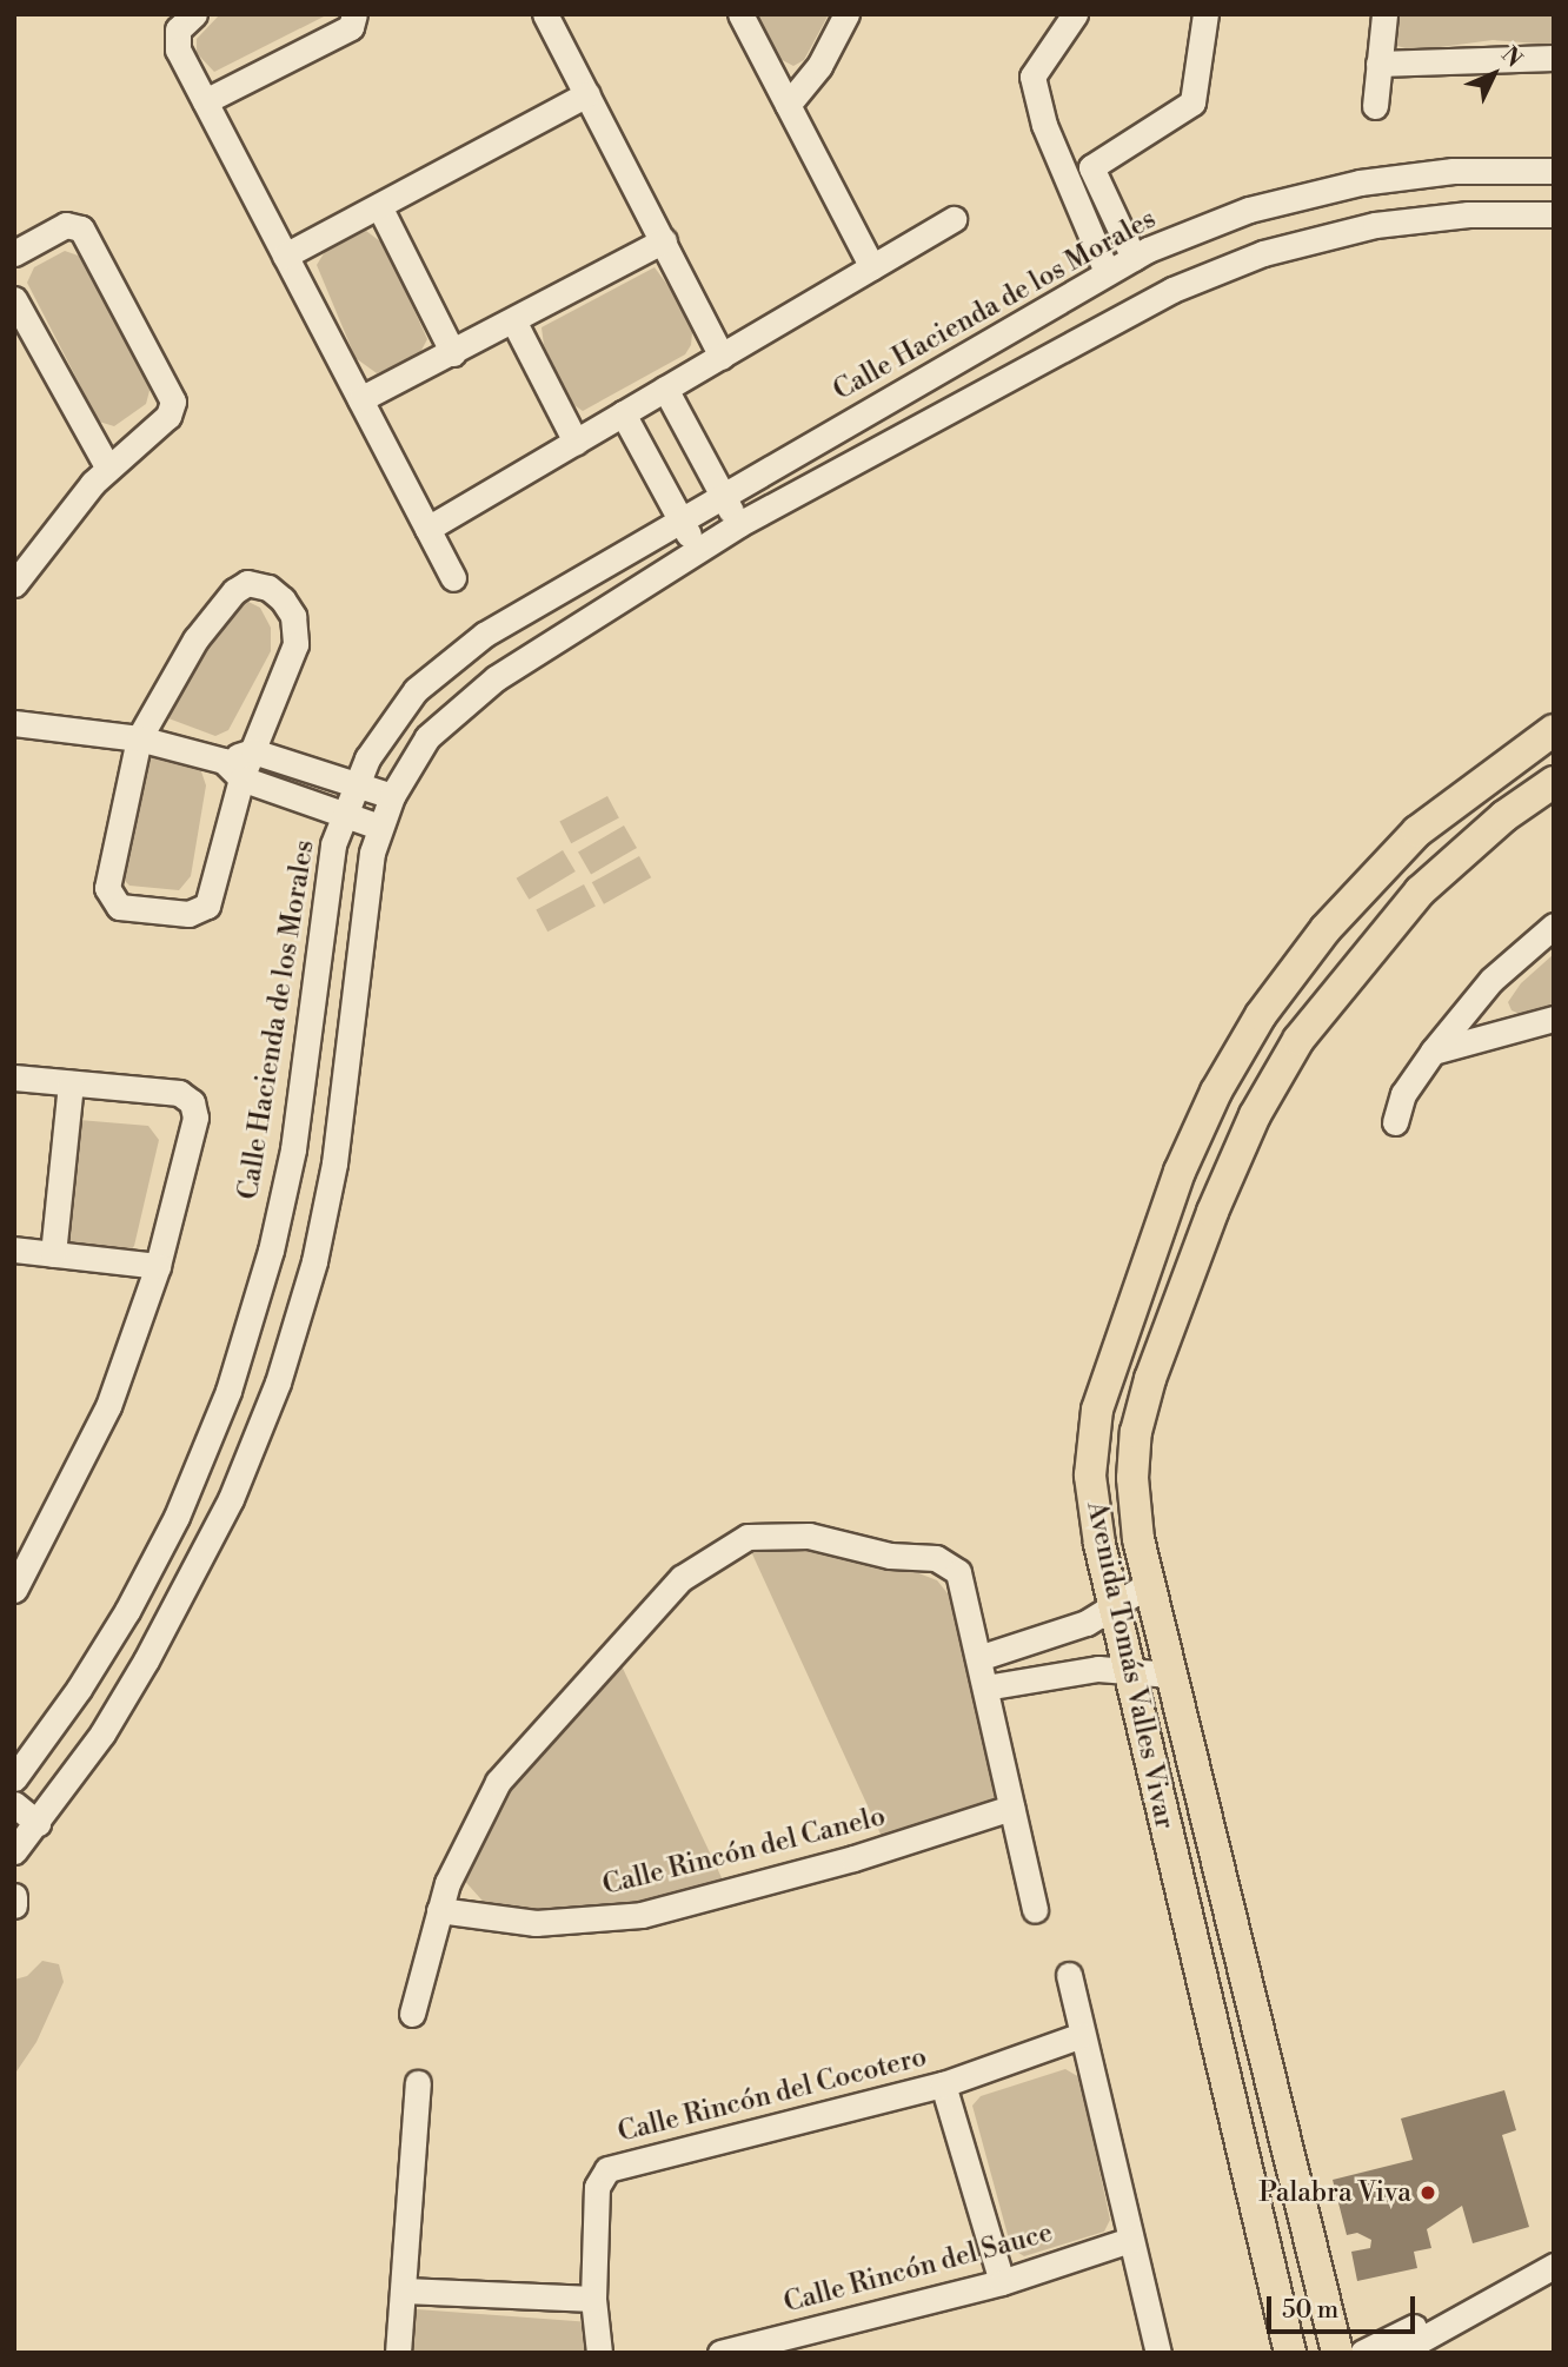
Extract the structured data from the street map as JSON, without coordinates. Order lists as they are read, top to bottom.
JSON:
{
  "streets": {
    "main road": ["Avenida Tomás Valles Vivar"],
    "street": [
      "Calle Hacienda de los Morales",
      "Calle Rincón del Canelo",
      "Calle Rincón del Cocotero",
      "Calle Rincón del Sauce"
    ]
  },
  "places": ["Palabra Viva"],
  "scale_bar": "50 m",
  "north": "top right"
}
